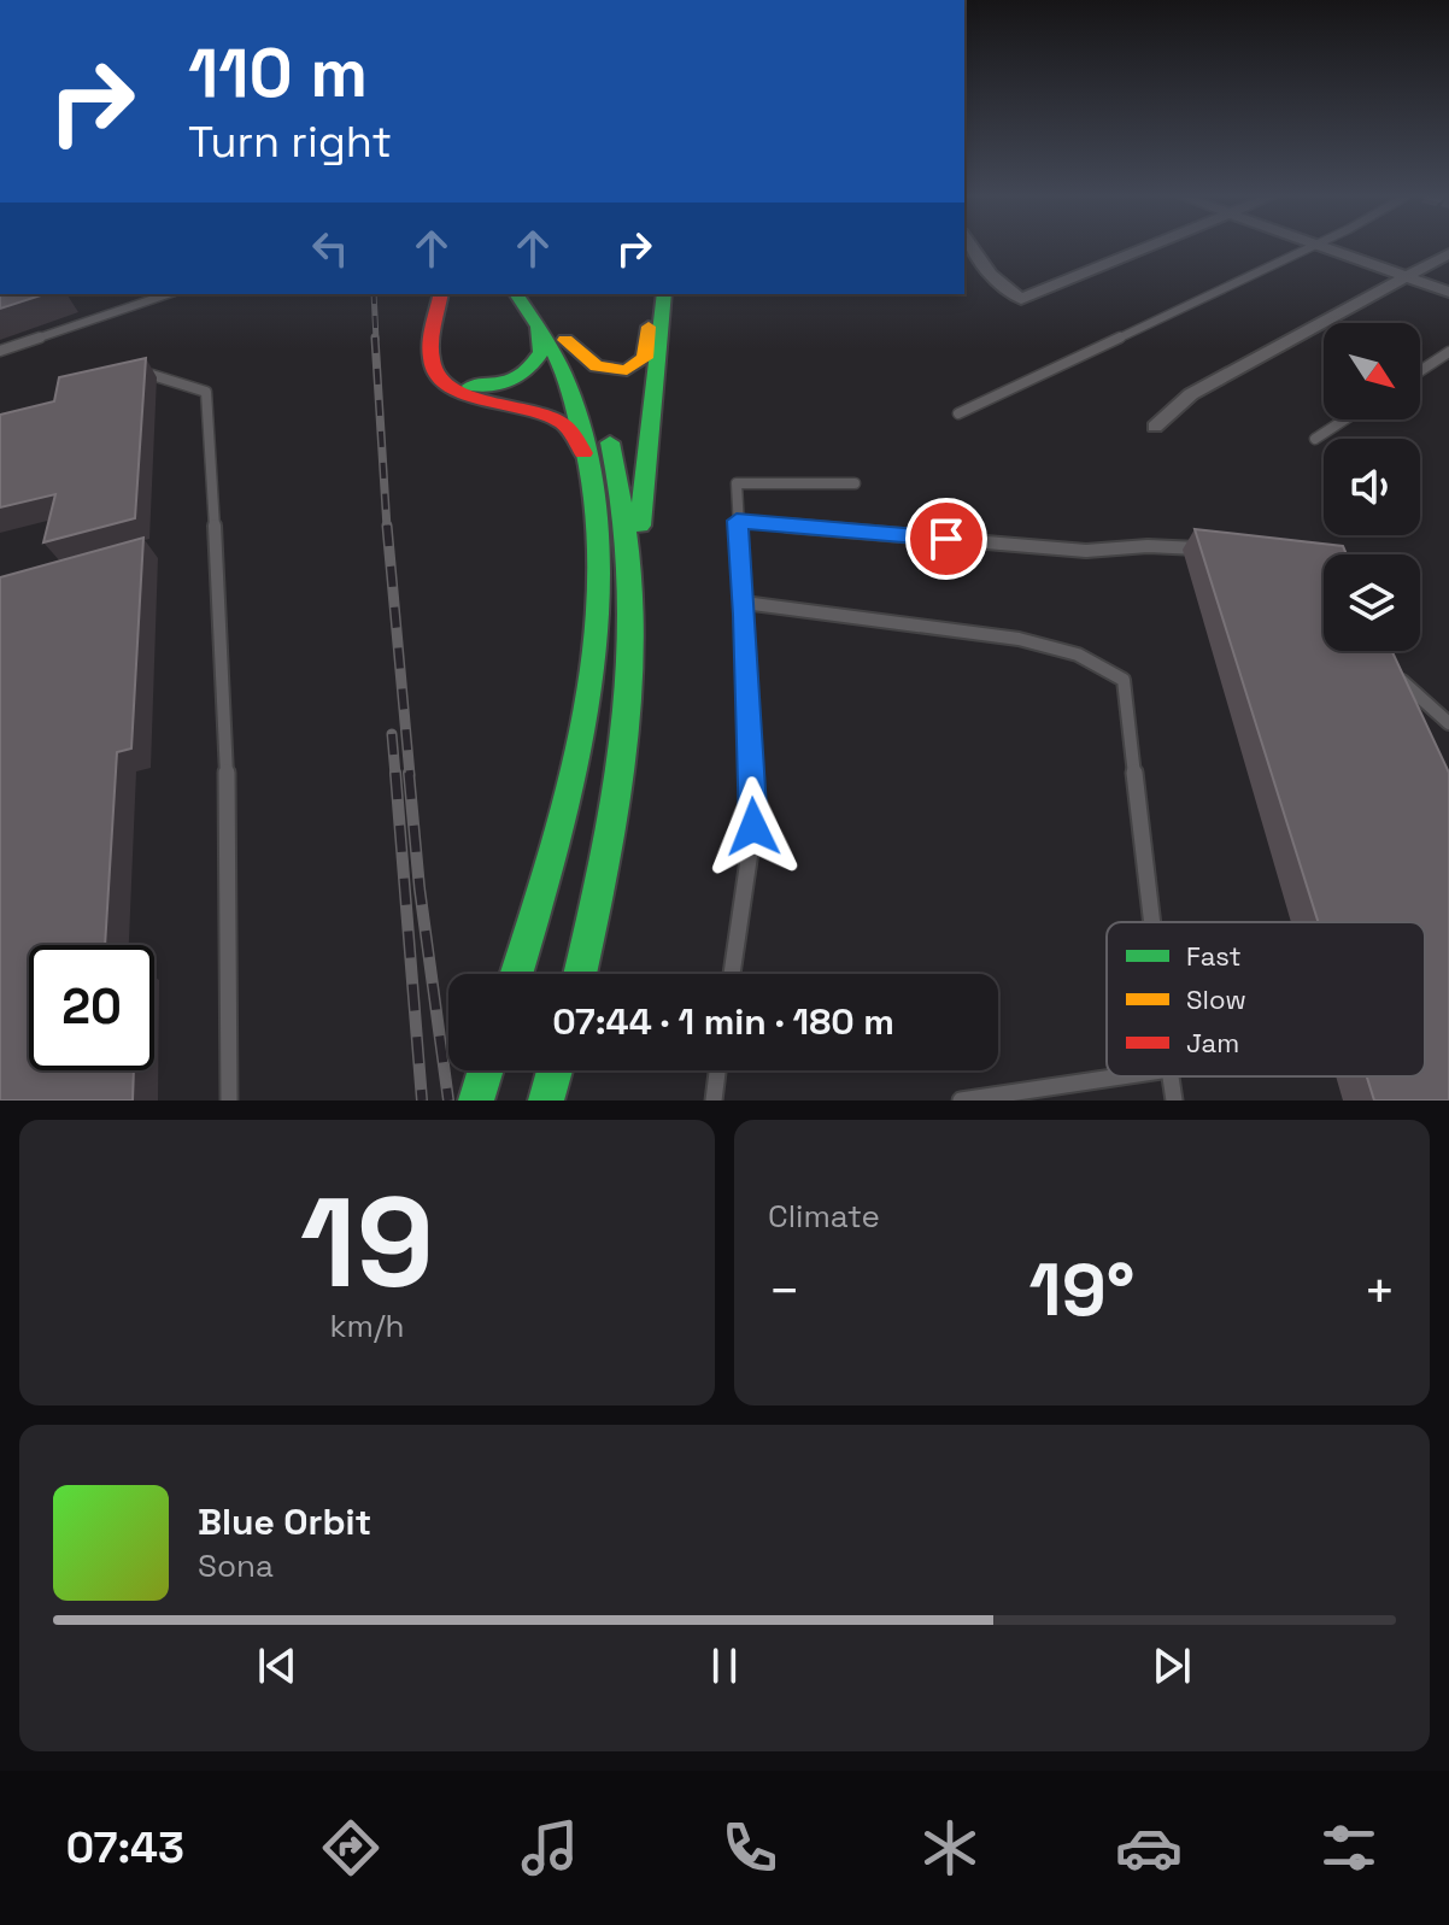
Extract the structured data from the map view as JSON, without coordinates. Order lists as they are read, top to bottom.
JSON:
{
  "legend": ["Fast", "Slow", "Jam"],
  "north": "bottom right",
  "page": {
    "turn": ["110 m", "Turn right"],
    "limit": "20",
    "trip": "07:44 · 1 min · 180 m",
    "tile": [
      ["19", "km/h"],
      "Climate"
    ],
    "heat": ["−", "19°", "+"],
    "song": ["Blue Orbit", "Sona"],
    "tabs": "07:43"
  }
}
